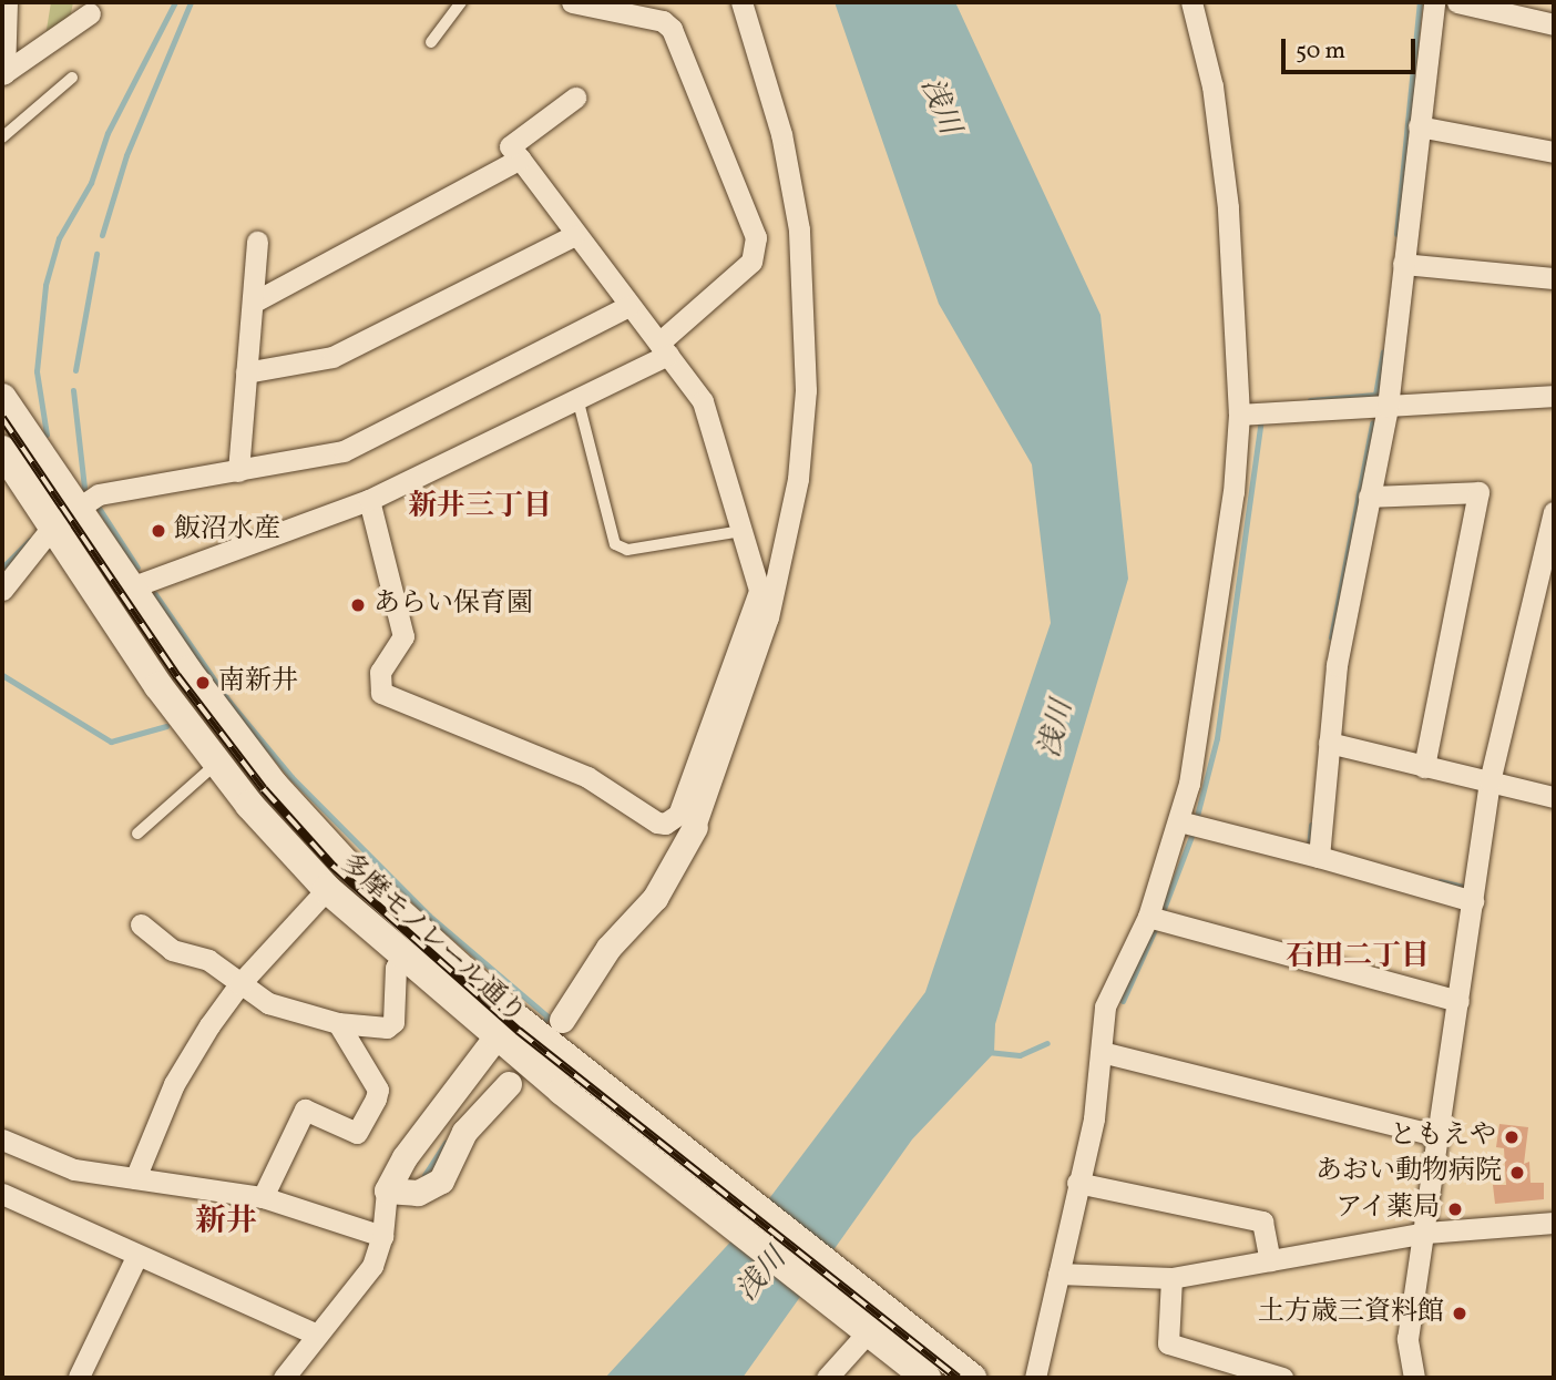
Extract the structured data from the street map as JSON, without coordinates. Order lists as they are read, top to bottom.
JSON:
{
  "streets": {
    "main road": ["多摩モノレール通り"]
  },
  "districts": ["新井三丁目", "石田二丁目", "新井"],
  "water": ["浅川"],
  "places": [
    "飯沼水産",
    "あらい保育園",
    "南新井",
    "ともえや",
    "あおい動物病院",
    "アイ薬局",
    "土方歳三資料館"
  ],
  "scale_bar": "50 m"
}
